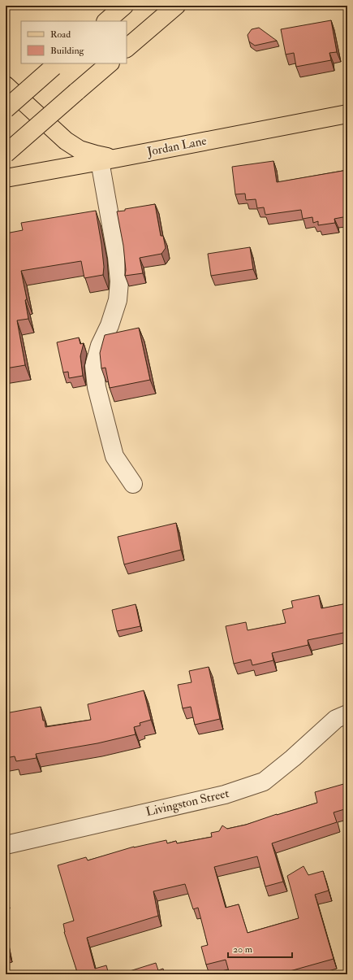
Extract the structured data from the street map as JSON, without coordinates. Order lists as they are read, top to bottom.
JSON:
{
  "streets": {
    "main road": ["Jordan Lane"],
    "street": ["Livingston Street"]
  },
  "legend": ["Road", "Building"],
  "scale_bar": "20 m"
}
